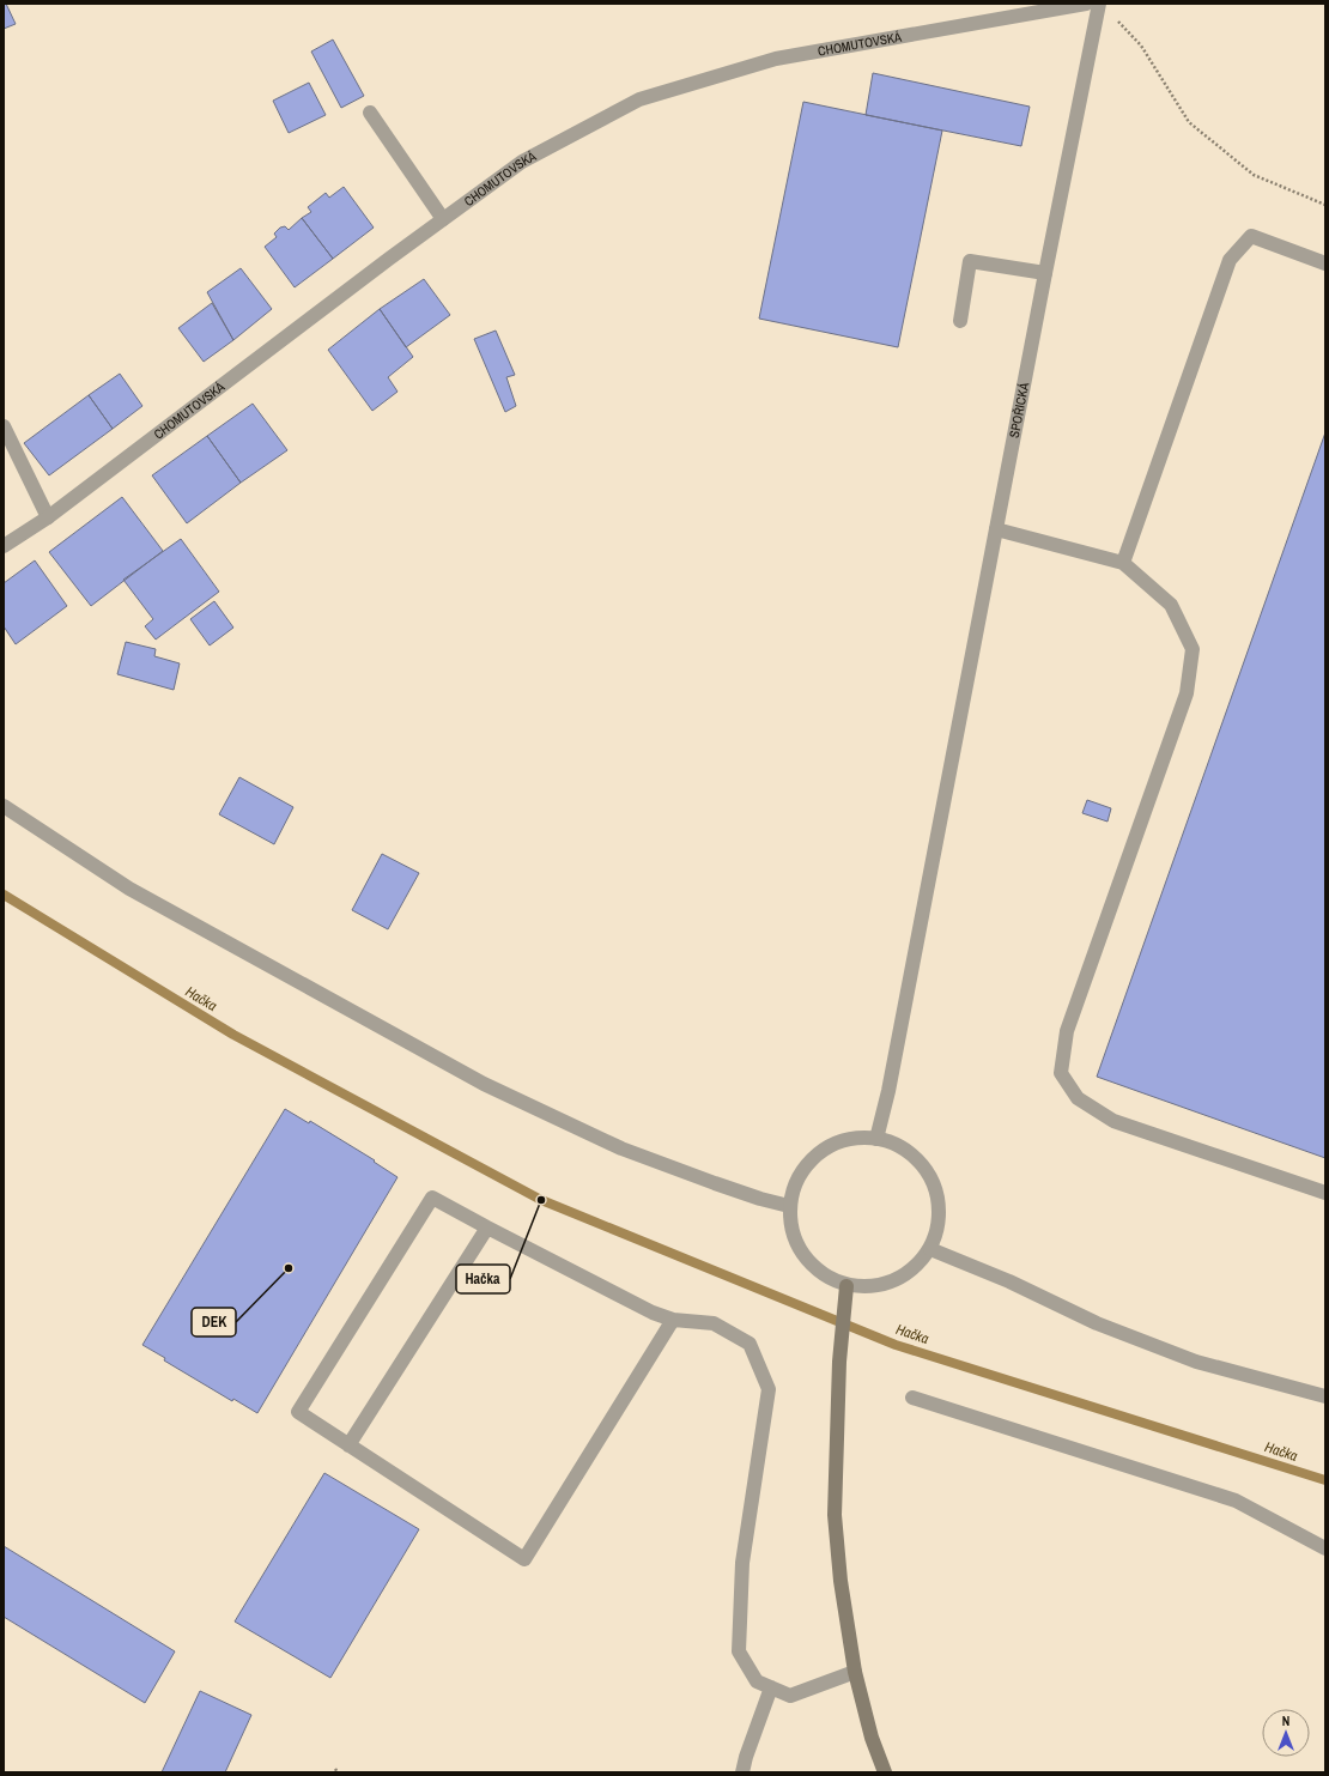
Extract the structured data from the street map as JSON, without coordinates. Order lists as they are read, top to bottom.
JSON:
{
  "streets": {
    "street": ["CHOMUTOVSKÁ", "SPOŘICKÁ"]
  },
  "water": ["Hačka"],
  "places": ["Hačka", "DEK"],
  "north": "top"
}
